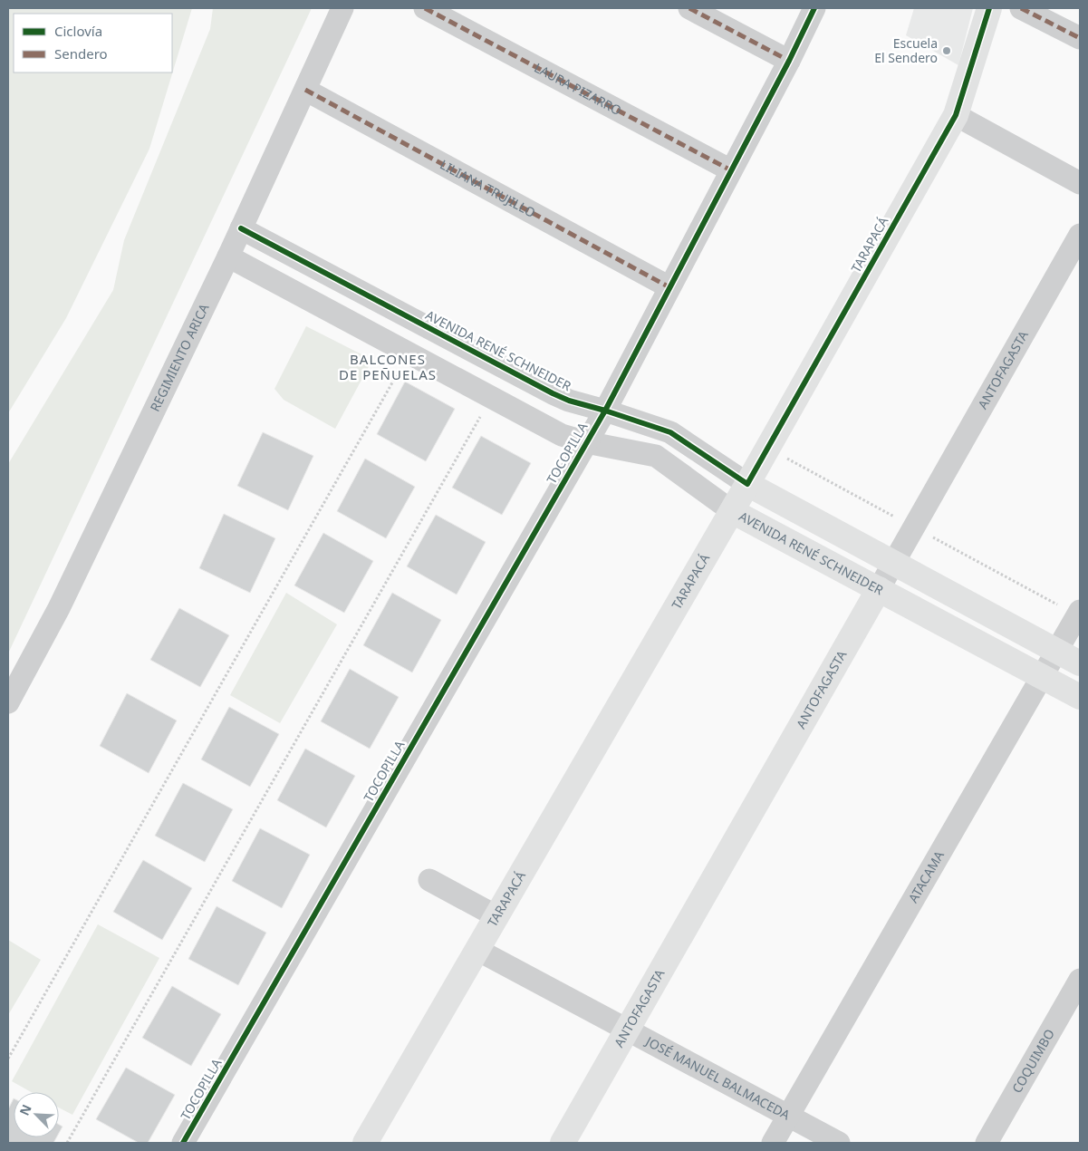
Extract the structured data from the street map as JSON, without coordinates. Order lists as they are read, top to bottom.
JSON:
{
  "streets": {
    "main road": ["TARAPACÁ", "AVENIDA RENÉ SCHNEIDER", "ANTOFAGASTA"],
    "street": [
      "LAURA PIZARRO",
      "LILIANA TRUJILLO",
      "REGIMIENTO ARICA",
      "TOCOPILLA",
      "ATACAMA",
      "COQUIMBO",
      "JOSÉ MANUEL BALMACEDA"
    ]
  },
  "crossings": [
    ["LAURA PIZARRO", "TOCOPILLA"],
    ["LILIANA TRUJILLO", "REGIMIENTO ARICA"],
    ["LILIANA TRUJILLO", "TOCOPILLA"],
    ["TARAPACÁ", "AVENIDA RENÉ SCHNEIDER"],
    ["TARAPACÁ", "JOSÉ MANUEL BALMACEDA"],
    ["AVENIDA RENÉ SCHNEIDER", "REGIMIENTO ARICA"],
    ["AVENIDA RENÉ SCHNEIDER", "ANTOFAGASTA"],
    ["AVENIDA RENÉ SCHNEIDER", "TOCOPILLA"],
    ["AVENIDA RENÉ SCHNEIDER", "ATACAMA"],
    ["ANTOFAGASTA", "JOSÉ MANUEL BALMACEDA"],
    ["ATACAMA", "JOSÉ MANUEL BALMACEDA"]
  ],
  "districts": ["BALCONES DE PEÑUELAS"],
  "places": ["Escuela El Sendero"],
  "legend": ["Ciclovía", "Sendero"],
  "north": "top left"
}
